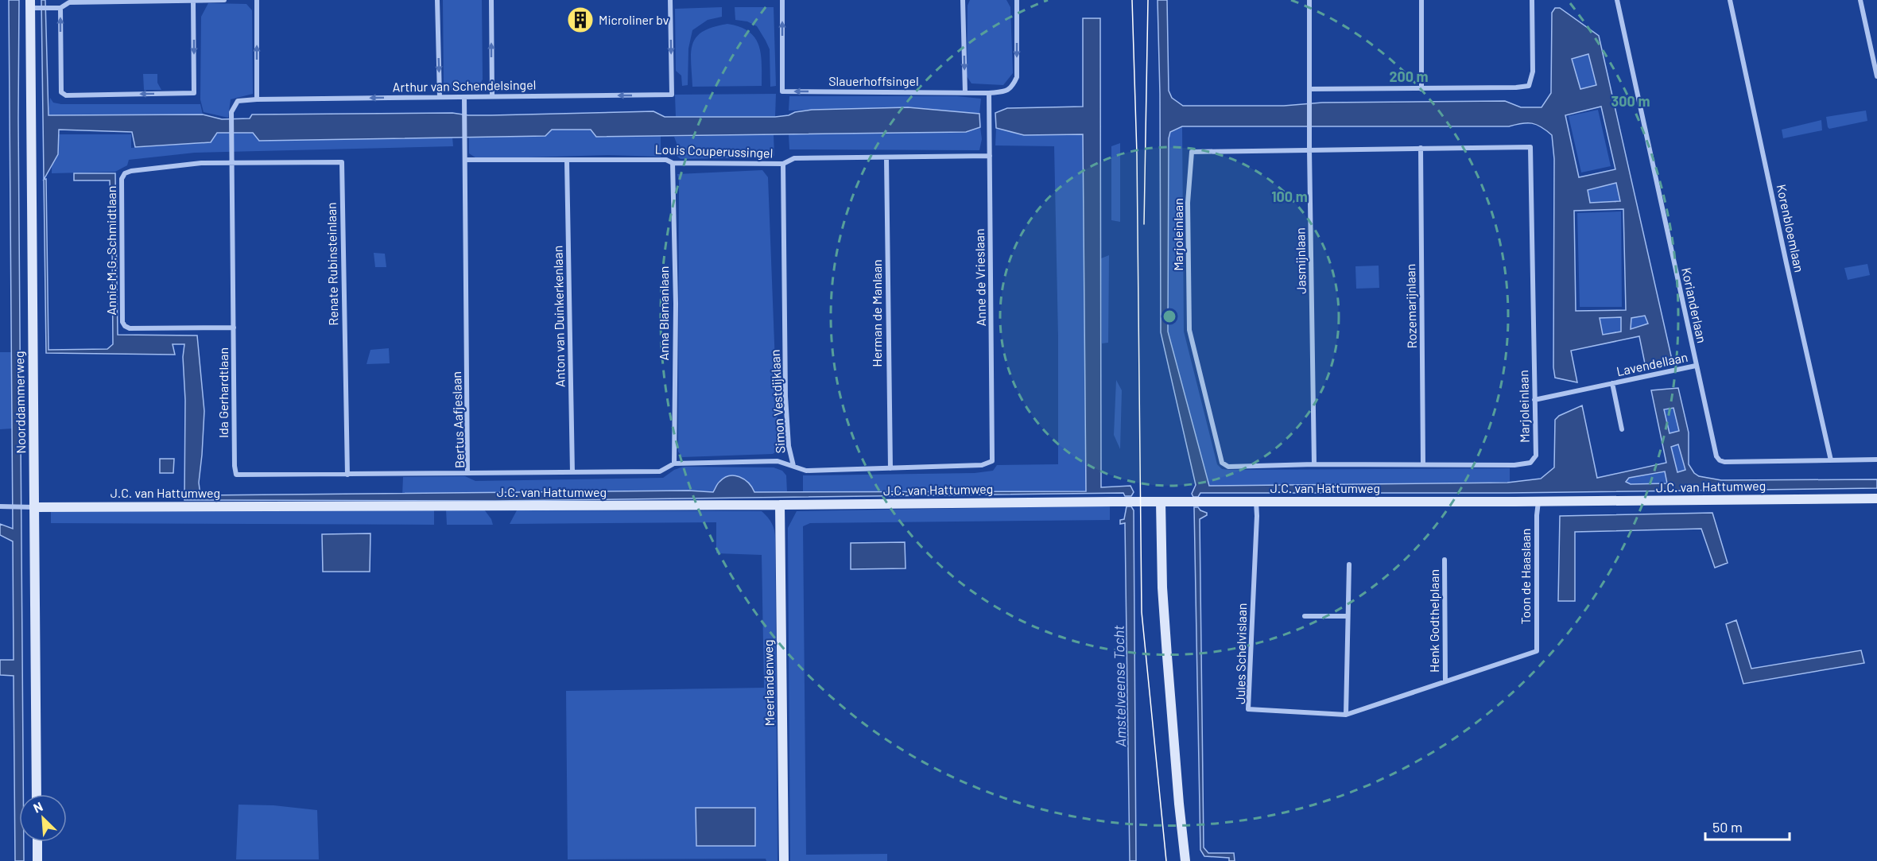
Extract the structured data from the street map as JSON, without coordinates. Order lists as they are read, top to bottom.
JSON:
{
  "streets": {
    "street": [
      "Slauerhoffsingel",
      "Arthur van Schendelsingel",
      "Louis Couperussingel",
      "Korenbloemlaan",
      "Marjoleinlaan",
      "Annie M.G. Schmidtlaan",
      "Jasmijnlaan",
      "Renate Rubinsteinlaan",
      "Anne de Vrieslaan",
      "Korianderlaan",
      "Rozemarijnlaan",
      "Anna Blamanlaan",
      "Herman de Manlaan",
      "Anton van Duinkerkenlaan",
      "Lavendellaan",
      "Ida Gerhardtlaan",
      "Simon Vestdijklaan",
      "Noorddammerweg",
      "Bertus Aafjeslaan",
      "J.C. van Hattumweg",
      "Toon de Haaslaan",
      "Henk Godthelplaan",
      "Jules Schelvislaan",
      "Meerlandenweg"
    ]
  },
  "crossings": [
    ["Slauerhoffsingel", "Anne de Vrieslaan"],
    ["Arthur van Schendelsingel", "Ida Gerhardtlaan"],
    ["Arthur van Schendelsingel", "Bertus Aafjeslaan"],
    ["Louis Couperussingel", "Anne de Vrieslaan"],
    ["Louis Couperussingel", "Anna Blamanlaan"],
    ["Louis Couperussingel", "Herman de Manlaan"],
    ["Louis Couperussingel", "Anton van Duinkerkenlaan"],
    ["Louis Couperussingel", "Simon Vestdijklaan"],
    ["Louis Couperussingel", "Bertus Aafjeslaan"],
    ["Korenbloemlaan", "Korianderlaan"],
    ["Marjoleinlaan", "Jasmijnlaan"],
    ["Marjoleinlaan", "Rozemarijnlaan"],
    ["Marjoleinlaan", "Lavendellaan"],
    ["Annie M.G. Schmidtlaan", "Renate Rubinsteinlaan"],
    ["Annie M.G. Schmidtlaan", "Ida Gerhardtlaan"],
    ["Renate Rubinsteinlaan", "Ida Gerhardtlaan"],
    ["Anne de Vrieslaan", "Simon Vestdijklaan"],
    ["Korianderlaan", "Lavendellaan"],
    ["Anna Blamanlaan", "Bertus Aafjeslaan"],
    ["Herman de Manlaan", "Simon Vestdijklaan"],
    ["Anton van Duinkerkenlaan", "Bertus Aafjeslaan"],
    ["Ida Gerhardtlaan", "Bertus Aafjeslaan"],
    ["Simon Vestdijklaan", "Bertus Aafjeslaan"],
    ["Noorddammerweg", "J.C. van Hattumweg"],
    ["J.C. van Hattumweg", "Toon de Haaslaan"],
    ["J.C. van Hattumweg", "Jules Schelvislaan"],
    ["J.C. van Hattumweg", "Meerlandenweg"],
    ["Toon de Haaslaan", "Jules Schelvislaan"],
    ["Henk Godthelplaan", "Jules Schelvislaan"]
  ],
  "one_way": ["Arthur van Schendelsingel"],
  "water": ["Amstelveense Tocht"],
  "places": {
    "building": ["Microliner bv"]
  },
  "scale_bar": "50 m",
  "north": "top left",
  "rings": ["200 m", "300 m", "100 m"]
}
